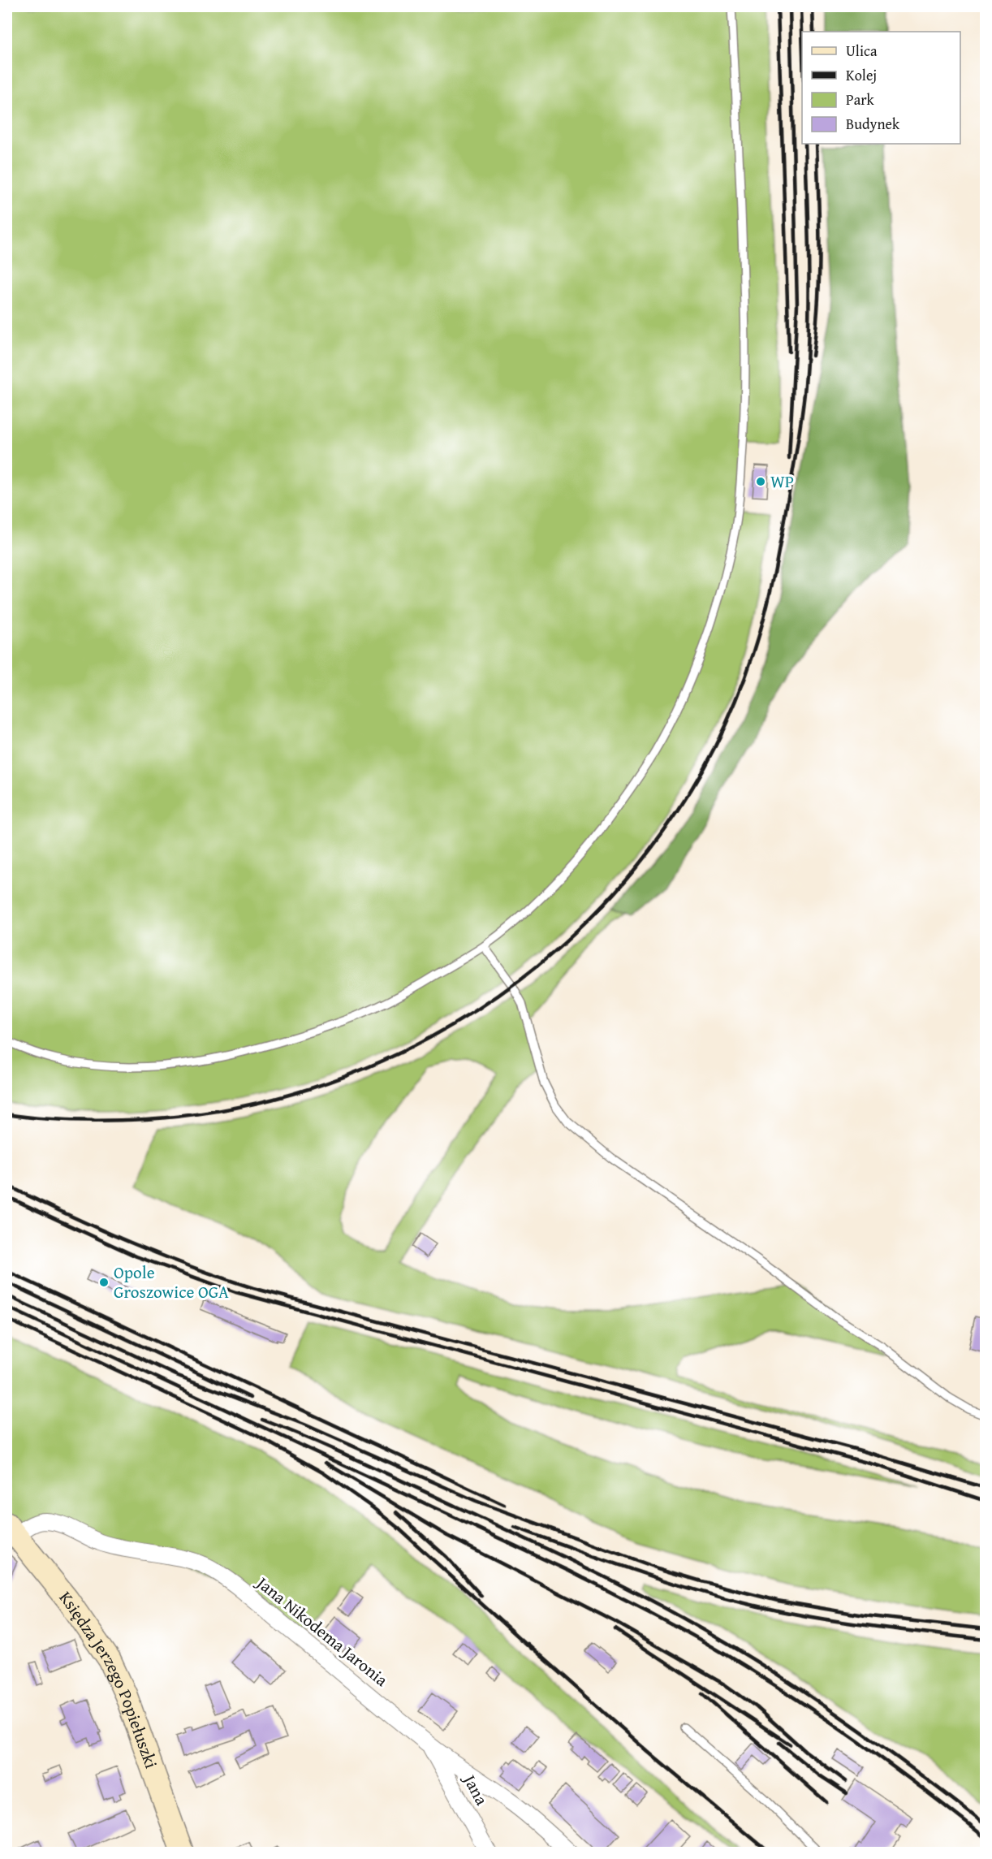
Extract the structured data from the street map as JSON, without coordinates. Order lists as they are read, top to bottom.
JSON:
{
  "streets": {
    "main road": ["Księdza Jerzego Popiełuszki"],
    "street": ["Jana Nikodema Jaronia", "Jana"]
  },
  "crossings": [
    ["Jana Nikodema Jaronia", "Księdza Jerzego Popiełuszki"],
    ["Jana Nikodema Jaronia", "Jana"]
  ],
  "places": ["WP", "Opole Groszowice OGA"],
  "legend": [
    "Ulica",
    "Kolej",
    "Park",
    "Budynek"
  ]
}
